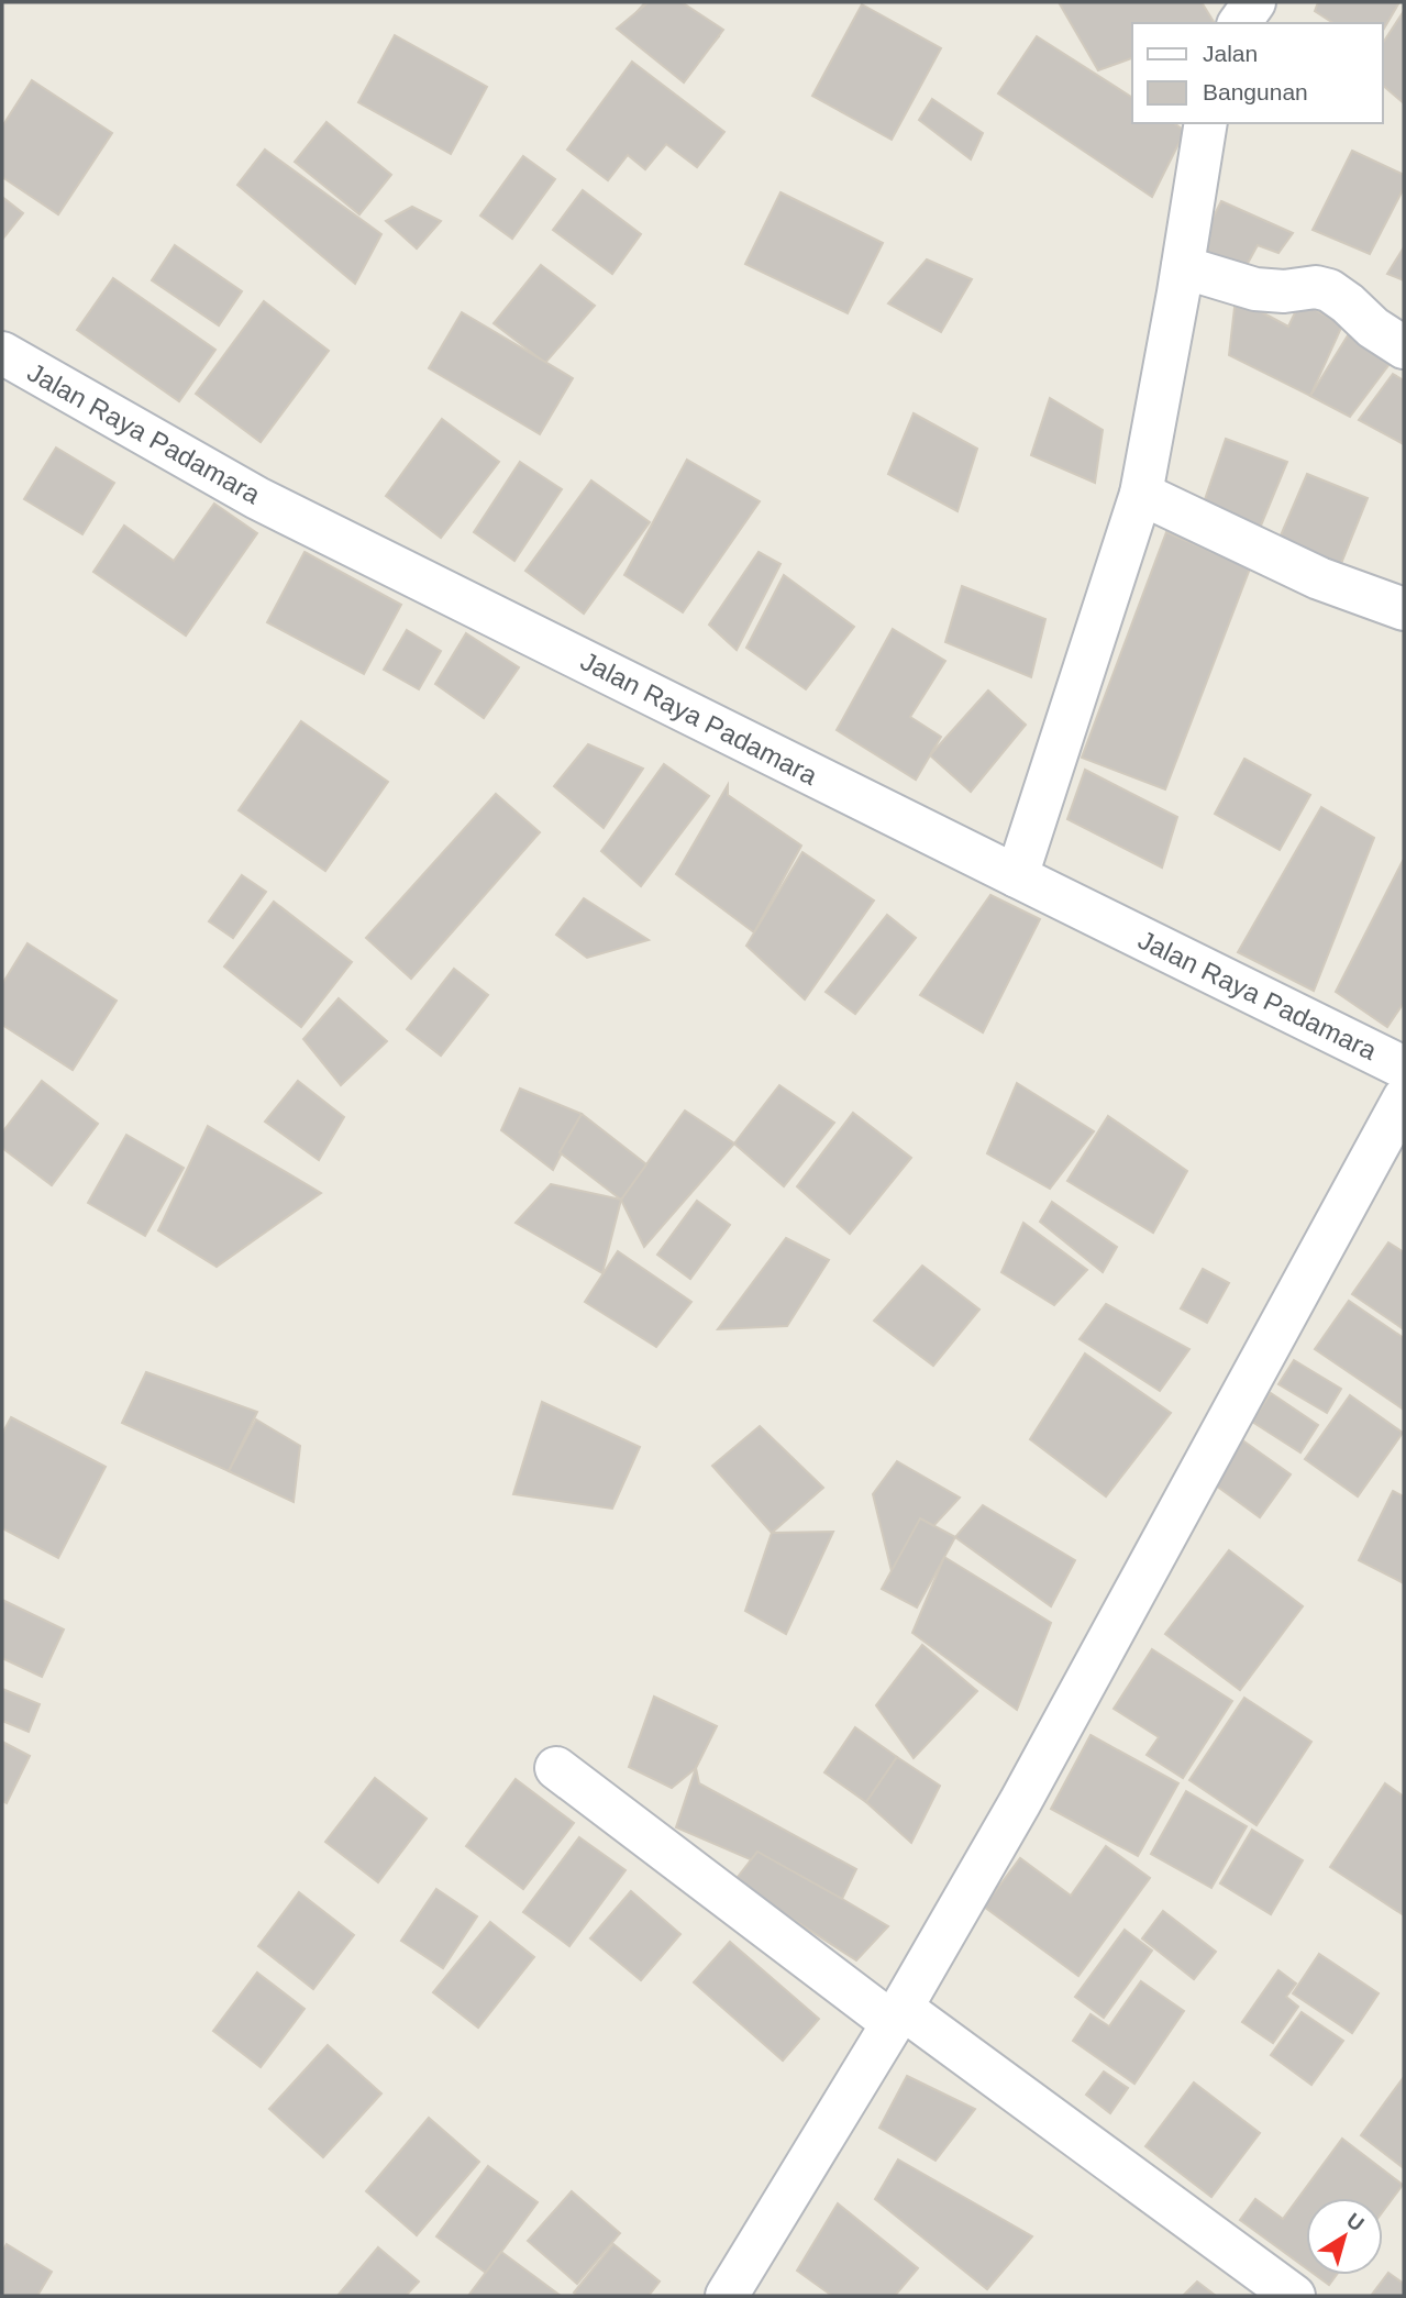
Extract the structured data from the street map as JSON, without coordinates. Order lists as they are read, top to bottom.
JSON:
{
  "streets": {
    "street": ["Jalan Raya Padamara"]
  },
  "legend": ["Jalan", "Bangunan"],
  "north": "top right"
}
